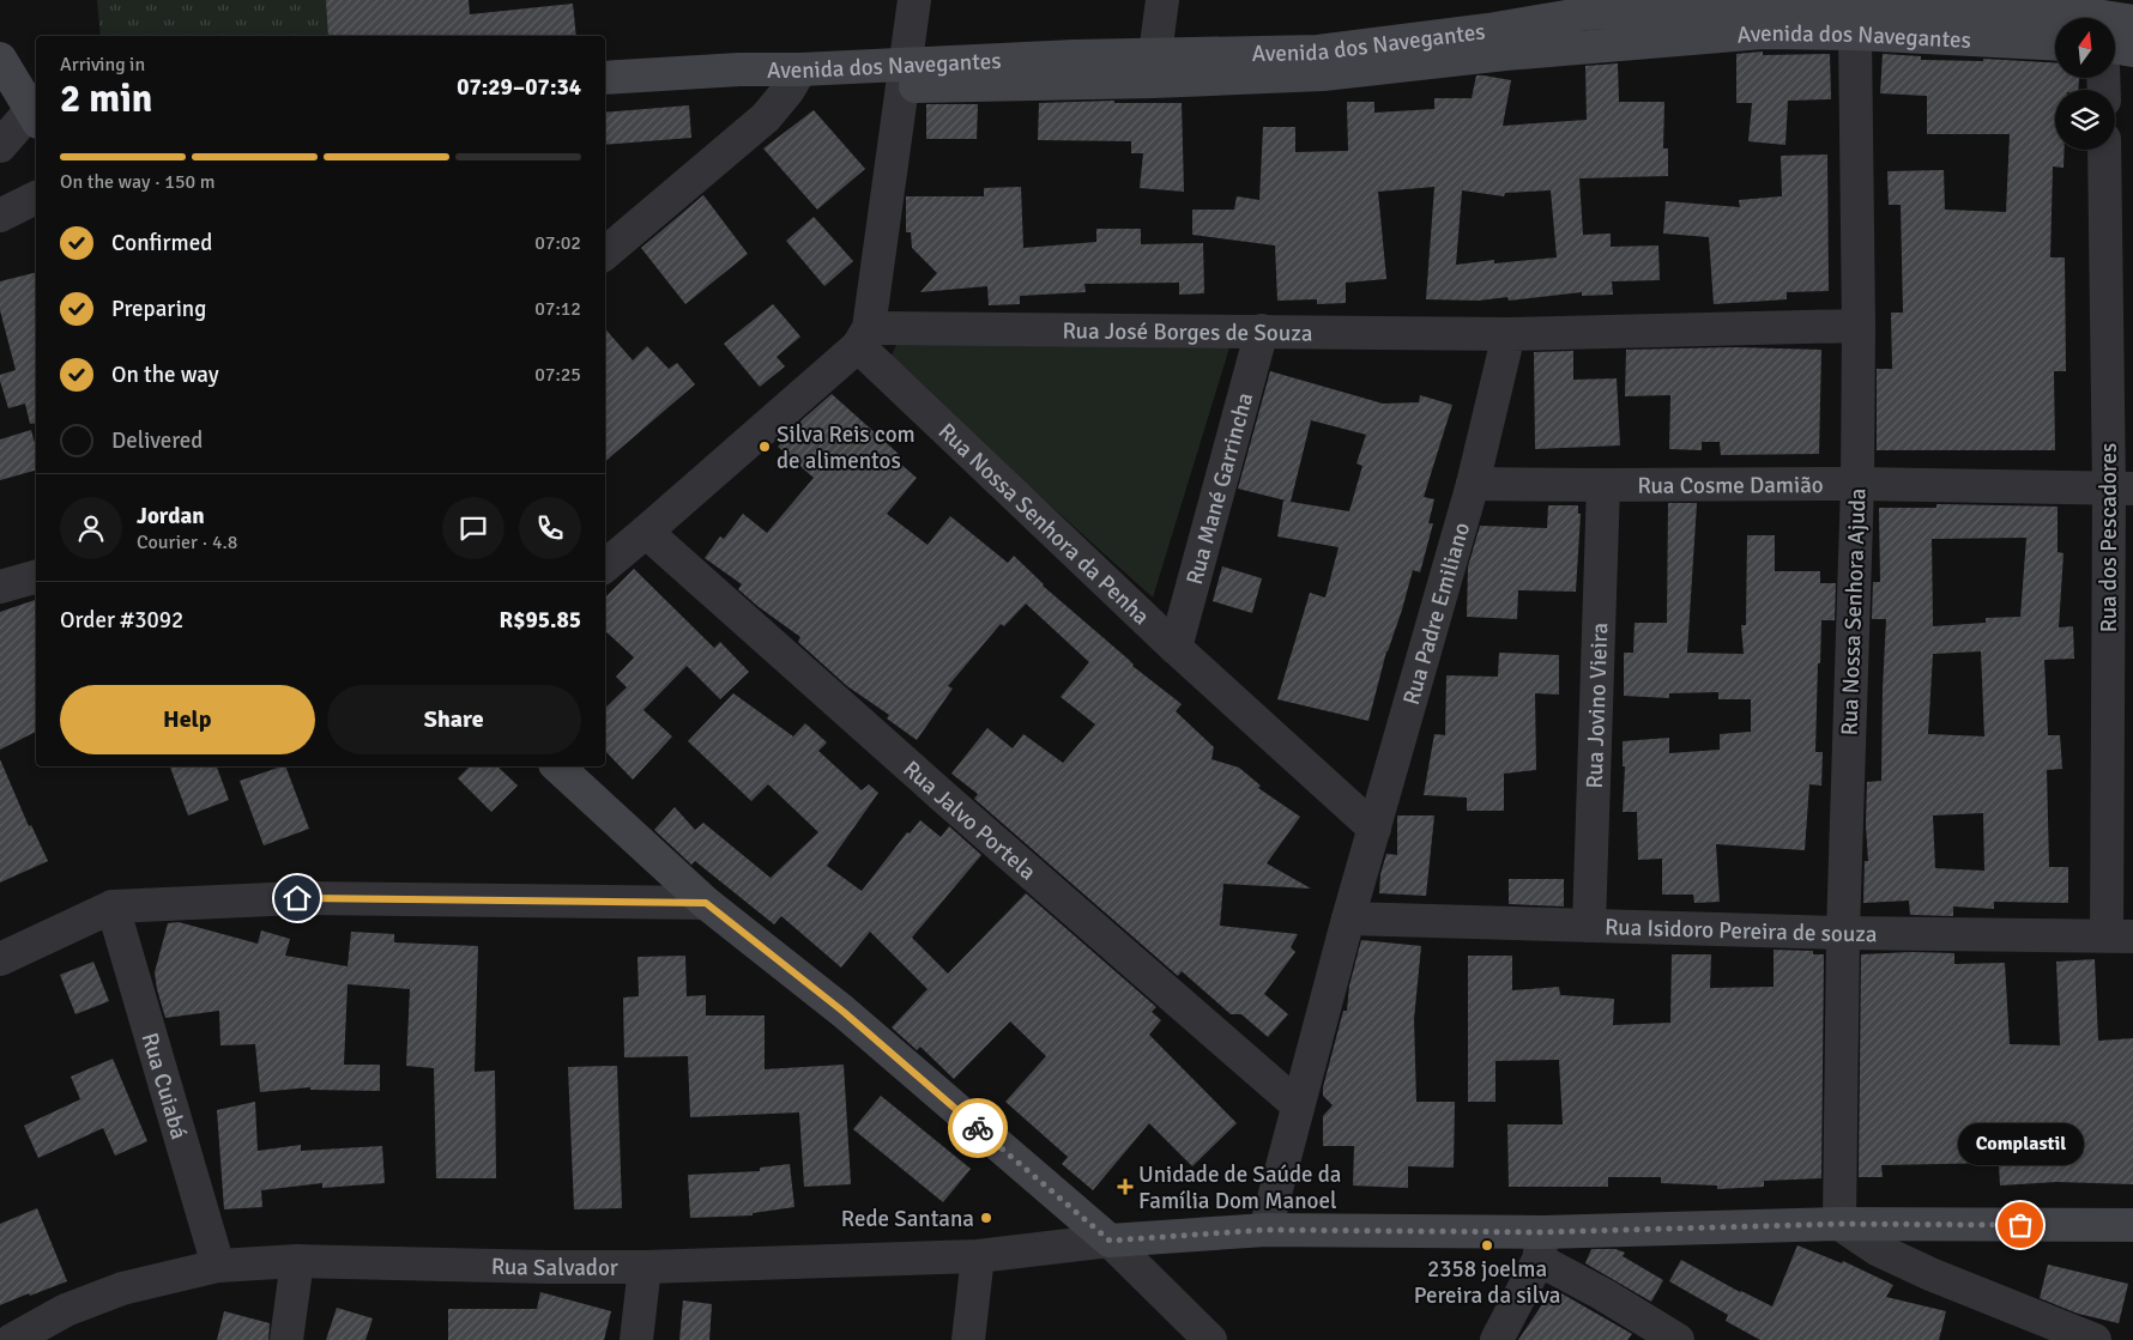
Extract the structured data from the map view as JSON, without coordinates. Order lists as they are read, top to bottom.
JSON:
{
  "streets": {
    "main road": ["Avenida dos Navegantes"],
    "street": [
      "Rua José Borges de Souza",
      "Rua Cosme Damião",
      "Rua Mané Garrincha",
      "Rua Nossa Senhora da Penha",
      "Rua dos Pescadores",
      "Rua Nossa Senhora Ajuda",
      "Rua Padre Emiliano",
      "Rua Jovino Vieira",
      "Rua Jalvo Portela",
      "Rua Isidoro Pereira de souza",
      "Rua Cuiabá",
      "Rua Salvador"
    ]
  },
  "crossings": [
    ["Avenida dos Navegantes", "Rua Nossa Senhora Ajuda"],
    ["Rua José Borges de Souza", "Rua Mané Garrincha"],
    ["Rua José Borges de Souza", "Rua Nossa Senhora da Penha"],
    ["Rua José Borges de Souza", "Rua Padre Emiliano"],
    ["Rua Cosme Damião", "Rua dos Pescadores"],
    ["Rua Cosme Damião", "Rua Nossa Senhora Ajuda"],
    ["Rua Cosme Damião", "Rua Padre Emiliano"],
    ["Rua Cosme Damião", "Rua Jovino Vieira"],
    ["Rua Mané Garrincha", "Rua Nossa Senhora da Penha"],
    ["Rua Nossa Senhora da Penha", "Rua Padre Emiliano"],
    ["Rua dos Pescadores", "Rua Isidoro Pereira de souza"],
    ["Rua Nossa Senhora Ajuda", "Rua Isidoro Pereira de souza"],
    ["Rua Padre Emiliano", "Rua Jalvo Portela"],
    ["Rua Padre Emiliano", "Rua Isidoro Pereira de souza"],
    ["Rua Jovino Vieira", "Rua Isidoro Pereira de souza"],
    ["Rua Cuiabá", "Rua Salvador"]
  ],
  "places": {
    "other": [
      "Silva Reis com de alimentos",
      "Rede Santana",
      "Complastil",
      "2358 joelma Pereira da silva"
    ],
    "health": ["Unidade de Saúde da Família Dom Manoel"]
  },
  "north": "top",
  "page": {
    "heading": ["2 min", "Arriving in", "07:29–07:34"],
    "panel": [
      "Jordan",
      "Courier · 4.8",
      "Order #3092",
      "R$95.85"
    ],
    "bar": "On the way · 150 m",
    "list": [
      ["Confirmed", "07:02"],
      ["Preparing", "07:12"],
      ["On the way", "07:25"],
      "Delivered"
    ],
    "buttons": ["Help", "Share"],
    "bubble": "Complastil"
  }
}
